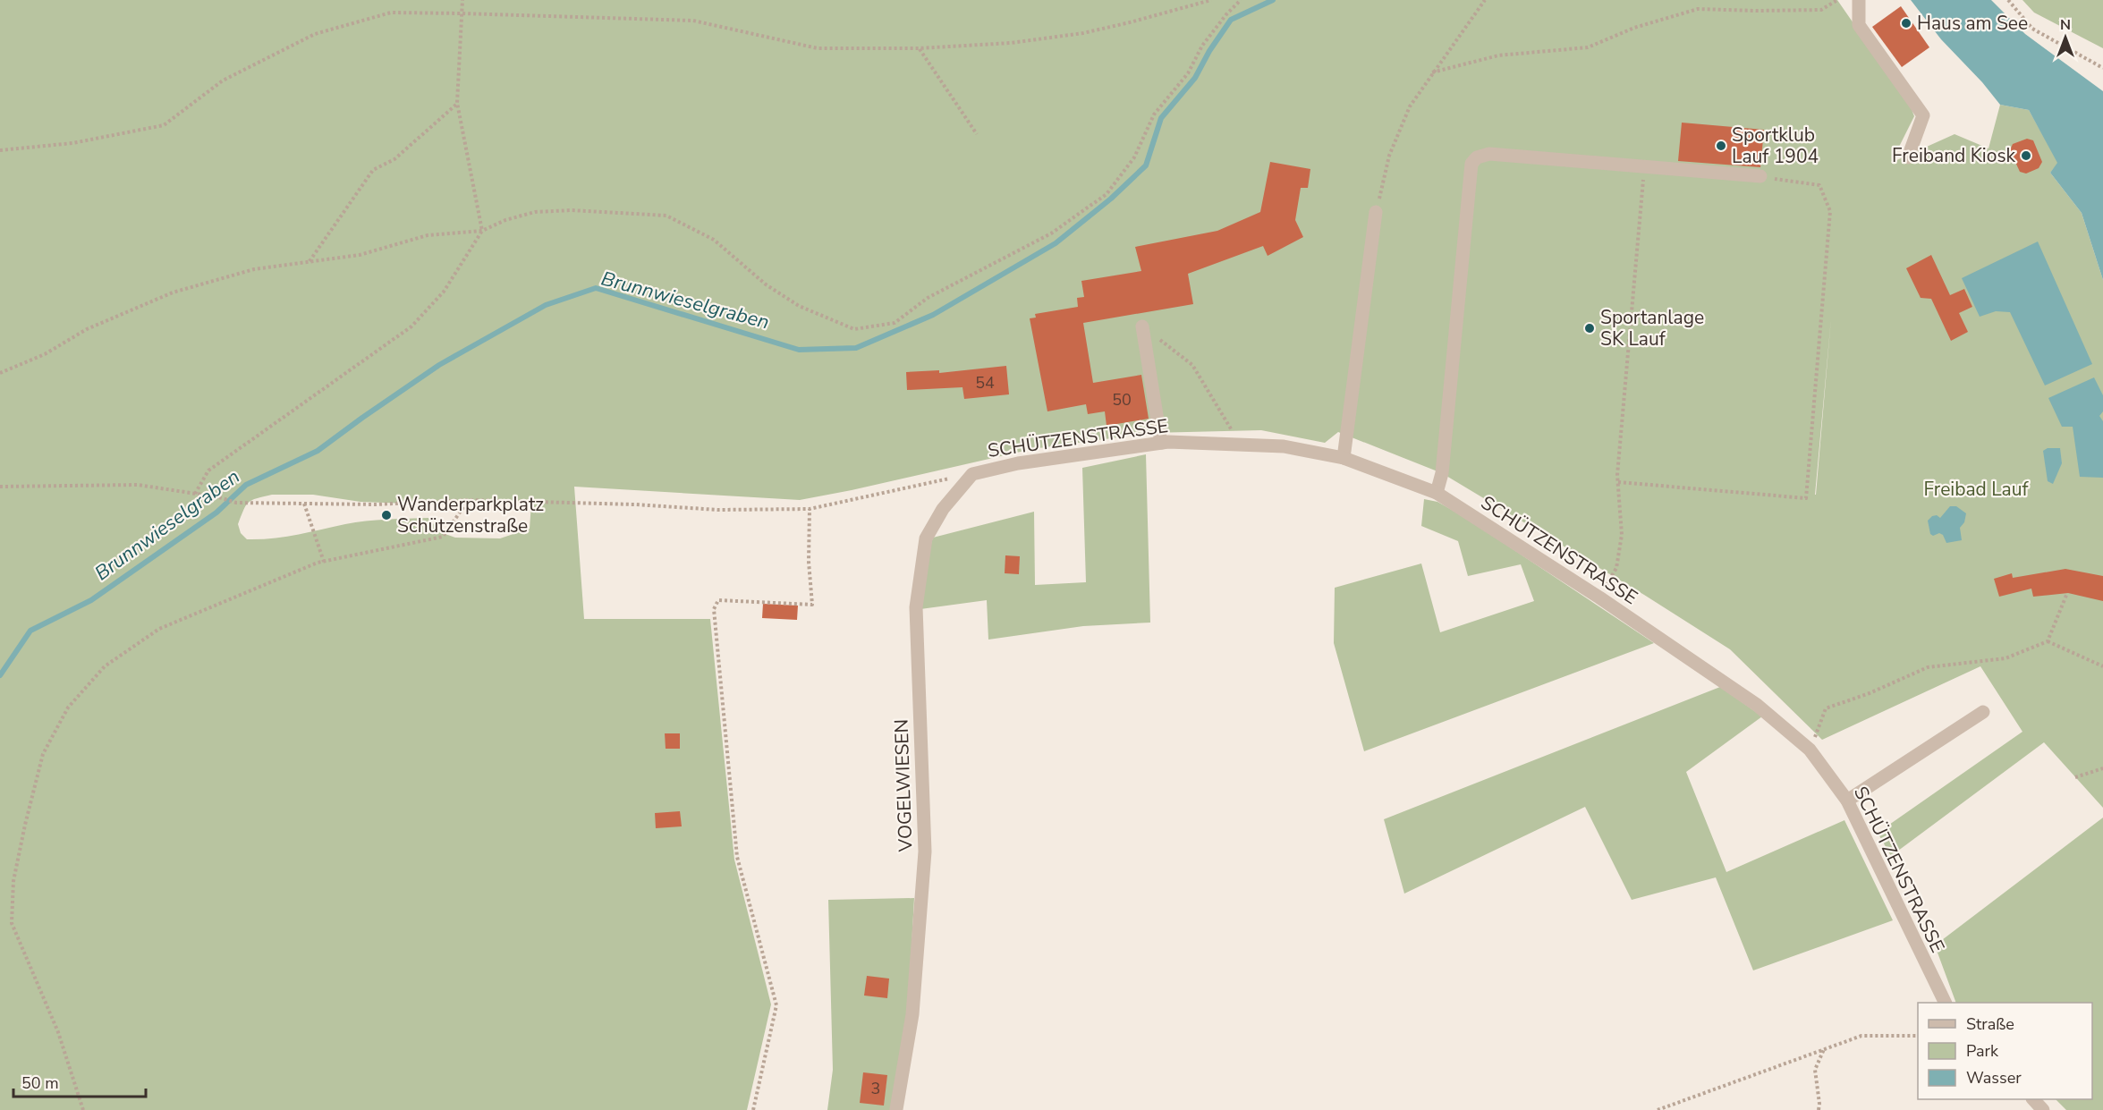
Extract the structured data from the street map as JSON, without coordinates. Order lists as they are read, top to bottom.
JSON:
{
  "streets": {
    "street": ["SCHÜTZENSTRASSE", "VOGELWIESEN"]
  },
  "crossings": [
    ["SCHÜTZENSTRASSE", "VOGELWIESEN"]
  ],
  "water": ["Brunnwieselgraben"],
  "parks": ["Freibad Lauf"],
  "places": [
    "Haus am See",
    "Sportklub Lauf 1904",
    "Freiband Kiosk",
    "Sportanlage SK Lauf",
    "Wanderparkplatz Schützenstraße"
  ],
  "house_numbers": ["54", "50", "3"],
  "legend": ["Straße", "Park", "Wasser"],
  "scale_bar": "50 m",
  "north": "top"
}
